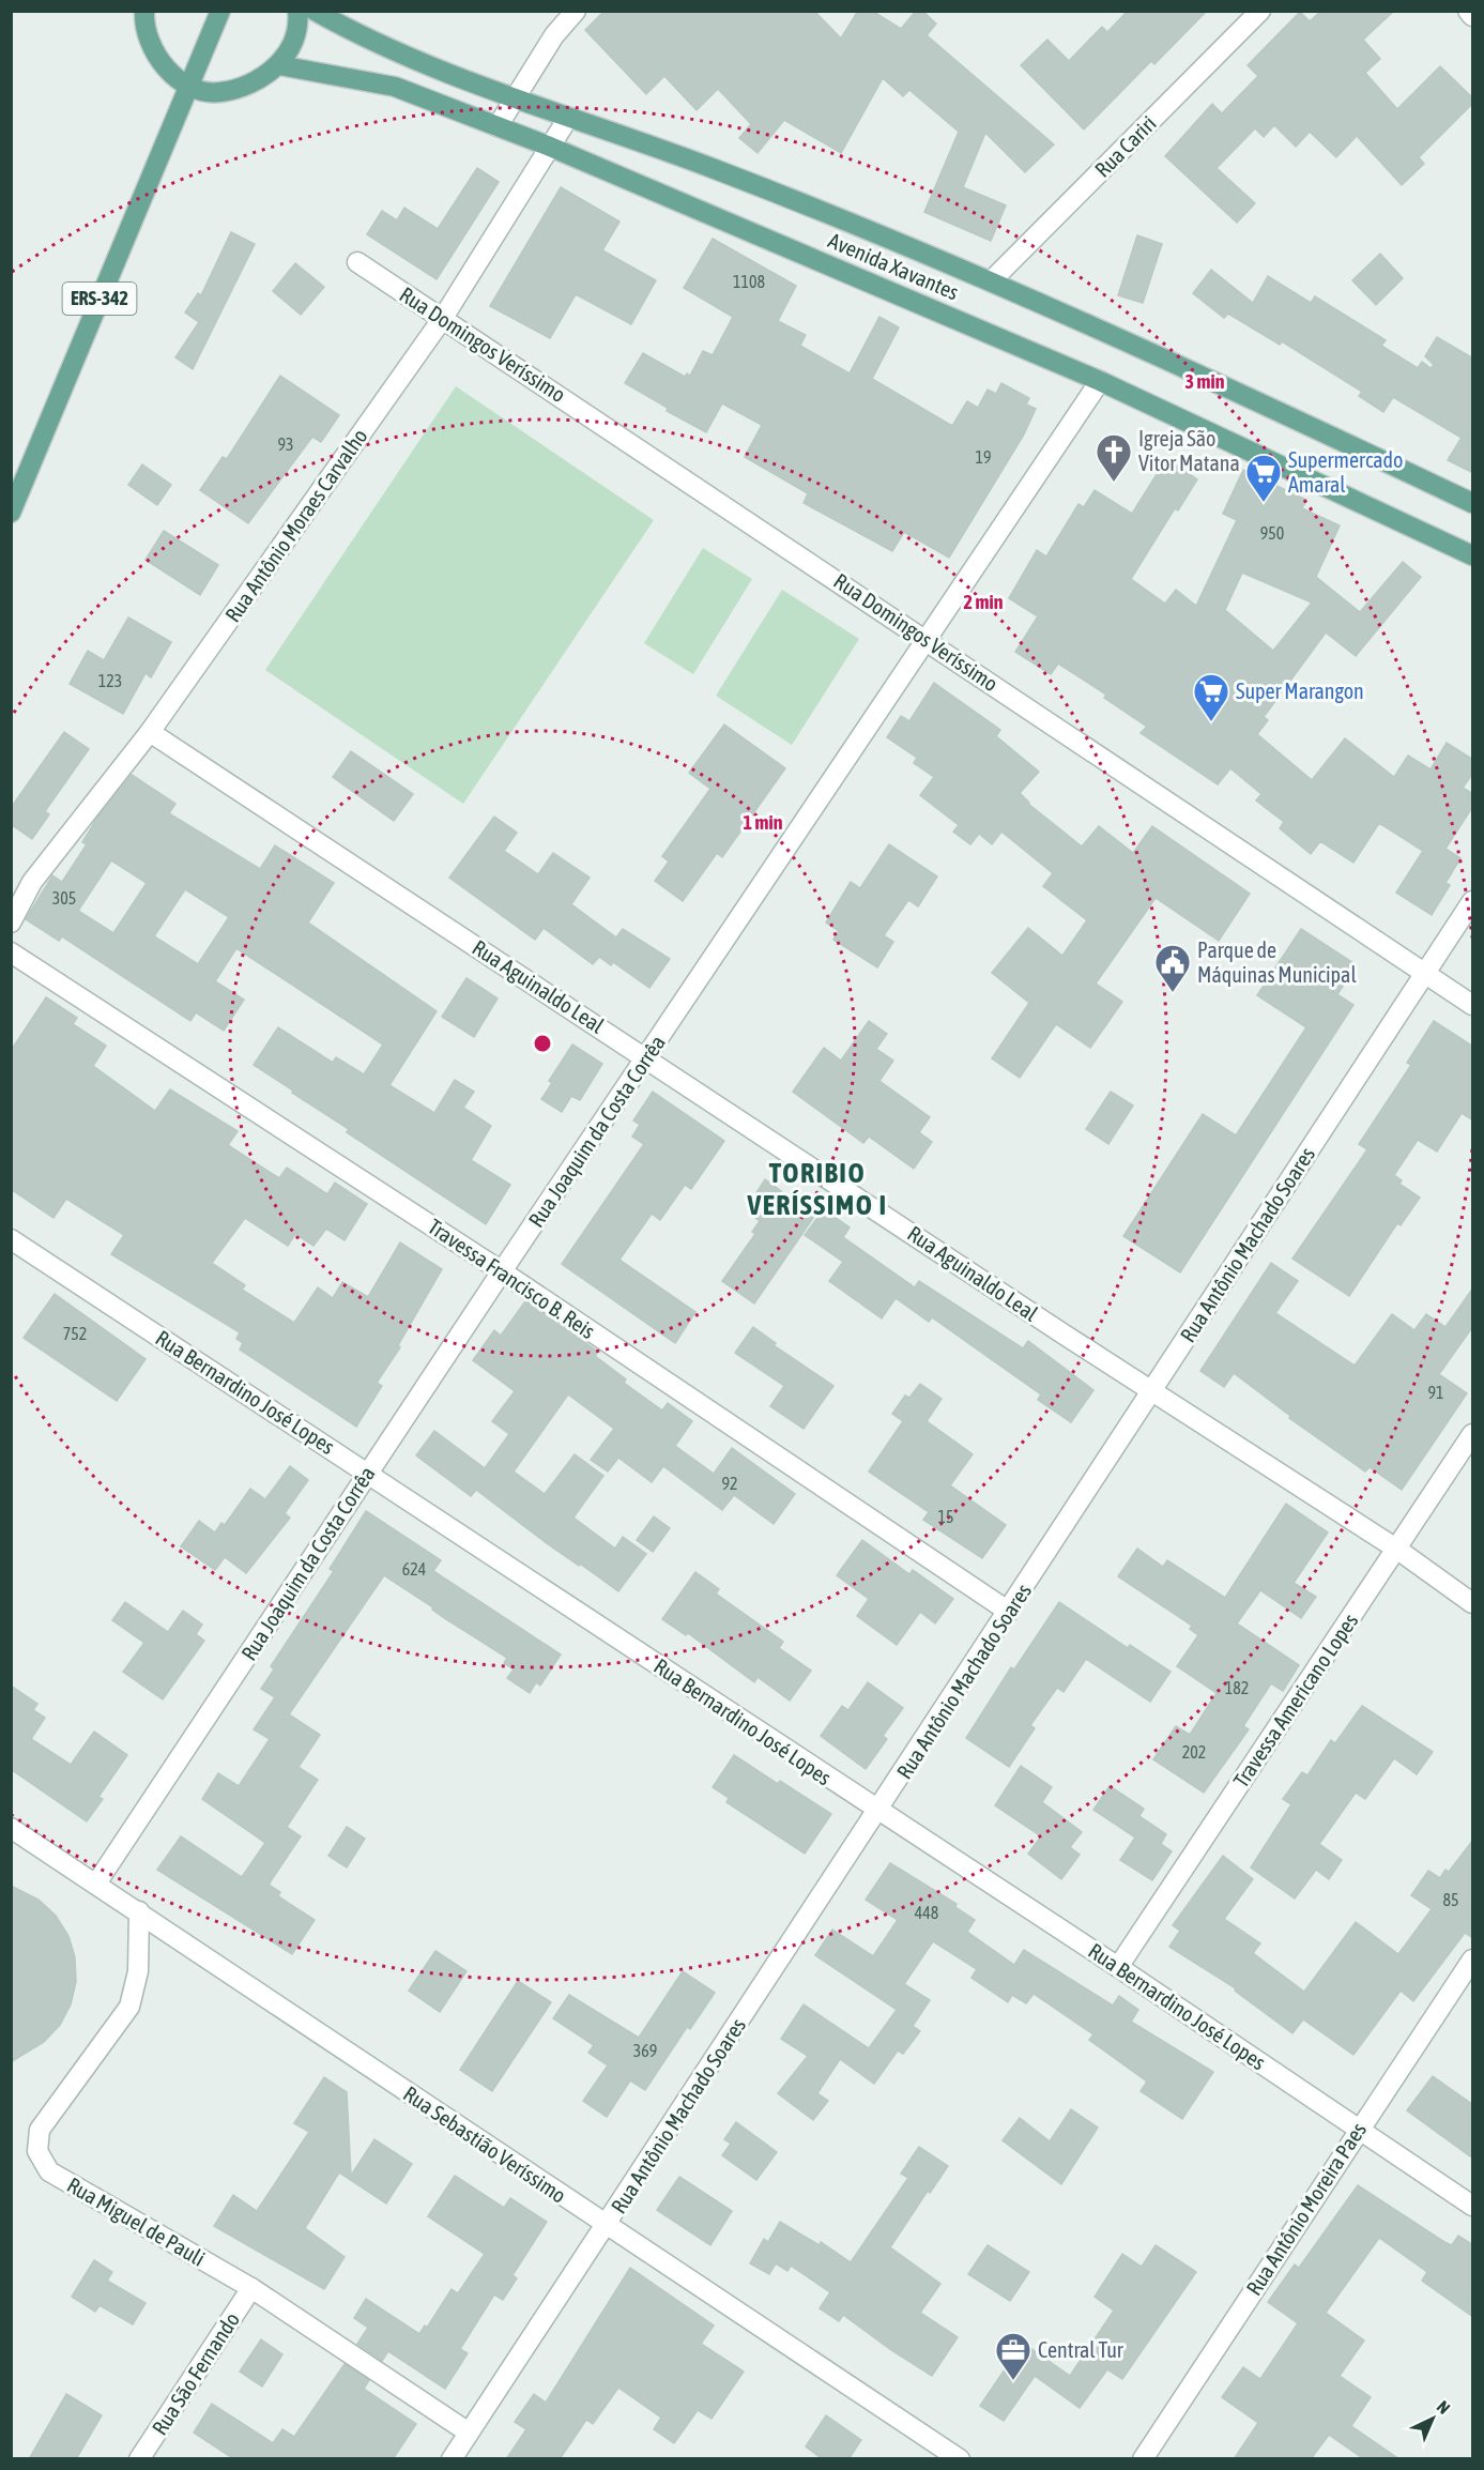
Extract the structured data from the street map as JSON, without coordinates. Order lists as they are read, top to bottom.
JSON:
{
  "streets": {
    "main road": ["Avenida Xavantes", "ERS-342"],
    "street": [
      "Rua Cariri",
      "Rua Domingos Veríssimo",
      "Rua Antônio Moraes Carvalho",
      "Rua Aguinaldo Leal",
      "Rua Joaquim da Costa Corrêa",
      "Rua Antônio Machado Soares",
      "Travessa Francisco B. Reis",
      "Rua Bernardino José Lopes",
      "Travessa Americano Lopes",
      "Rua Sebastião Veríssimo",
      "Rua Antônio Moreira Paes",
      "Rua Miguel de Pauli",
      "Rua São Fernando"
    ]
  },
  "crossings": [
    ["Rua Cariri", "Avenida Xavantes"],
    ["Avenida Xavantes", "Rua Antônio Moraes Carvalho"],
    ["Avenida Xavantes", "Rua Joaquim da Costa Corrêa"],
    ["Rua Domingos Veríssimo", "Rua Antônio Moraes Carvalho"],
    ["Rua Domingos Veríssimo", "Rua Joaquim da Costa Corrêa"],
    ["Rua Domingos Veríssimo", "Rua Antônio Machado Soares"],
    ["Rua Antônio Moraes Carvalho", "Rua Aguinaldo Leal"],
    ["Rua Aguinaldo Leal", "Rua Joaquim da Costa Corrêa"],
    ["Rua Aguinaldo Leal", "Rua Antônio Machado Soares"],
    ["Rua Aguinaldo Leal", "Travessa Americano Lopes"],
    ["Rua Joaquim da Costa Corrêa", "Travessa Francisco B. Reis"],
    ["Rua Joaquim da Costa Corrêa", "Rua Bernardino José Lopes"],
    ["Rua Joaquim da Costa Corrêa", "Rua Sebastião Veríssimo"],
    ["Rua Antônio Machado Soares", "Travessa Francisco B. Reis"],
    ["Rua Antônio Machado Soares", "Rua Bernardino José Lopes"],
    ["Rua Antônio Machado Soares", "Rua Sebastião Veríssimo"],
    ["Rua Antônio Machado Soares", "Rua Miguel de Pauli"],
    ["Rua Bernardino José Lopes", "Travessa Americano Lopes"],
    ["Rua Bernardino José Lopes", "Rua Antônio Moreira Paes"],
    ["Rua Sebastião Veríssimo", "Rua Miguel de Pauli"],
    ["Rua Miguel de Pauli", "Rua São Fernando"]
  ],
  "districts": ["TORIBIO VERÍSSIMO I"],
  "places": {
    "church": ["Igreja São Vitor Matana"],
    "supermarket": ["Supermercado Amaral", "Super Marangon"],
    "public building": ["Parque de Máquinas Municipal"],
    "office": ["Central Tur"]
  },
  "house_numbers": [
    "1108",
    "93",
    "19",
    "950",
    "123",
    "305",
    "752",
    "91",
    "92",
    "15",
    "624",
    "182",
    "202",
    "85",
    "448",
    "369"
  ],
  "north": "top right",
  "rings": ["3 min", "2 min", "1 min"]
}
